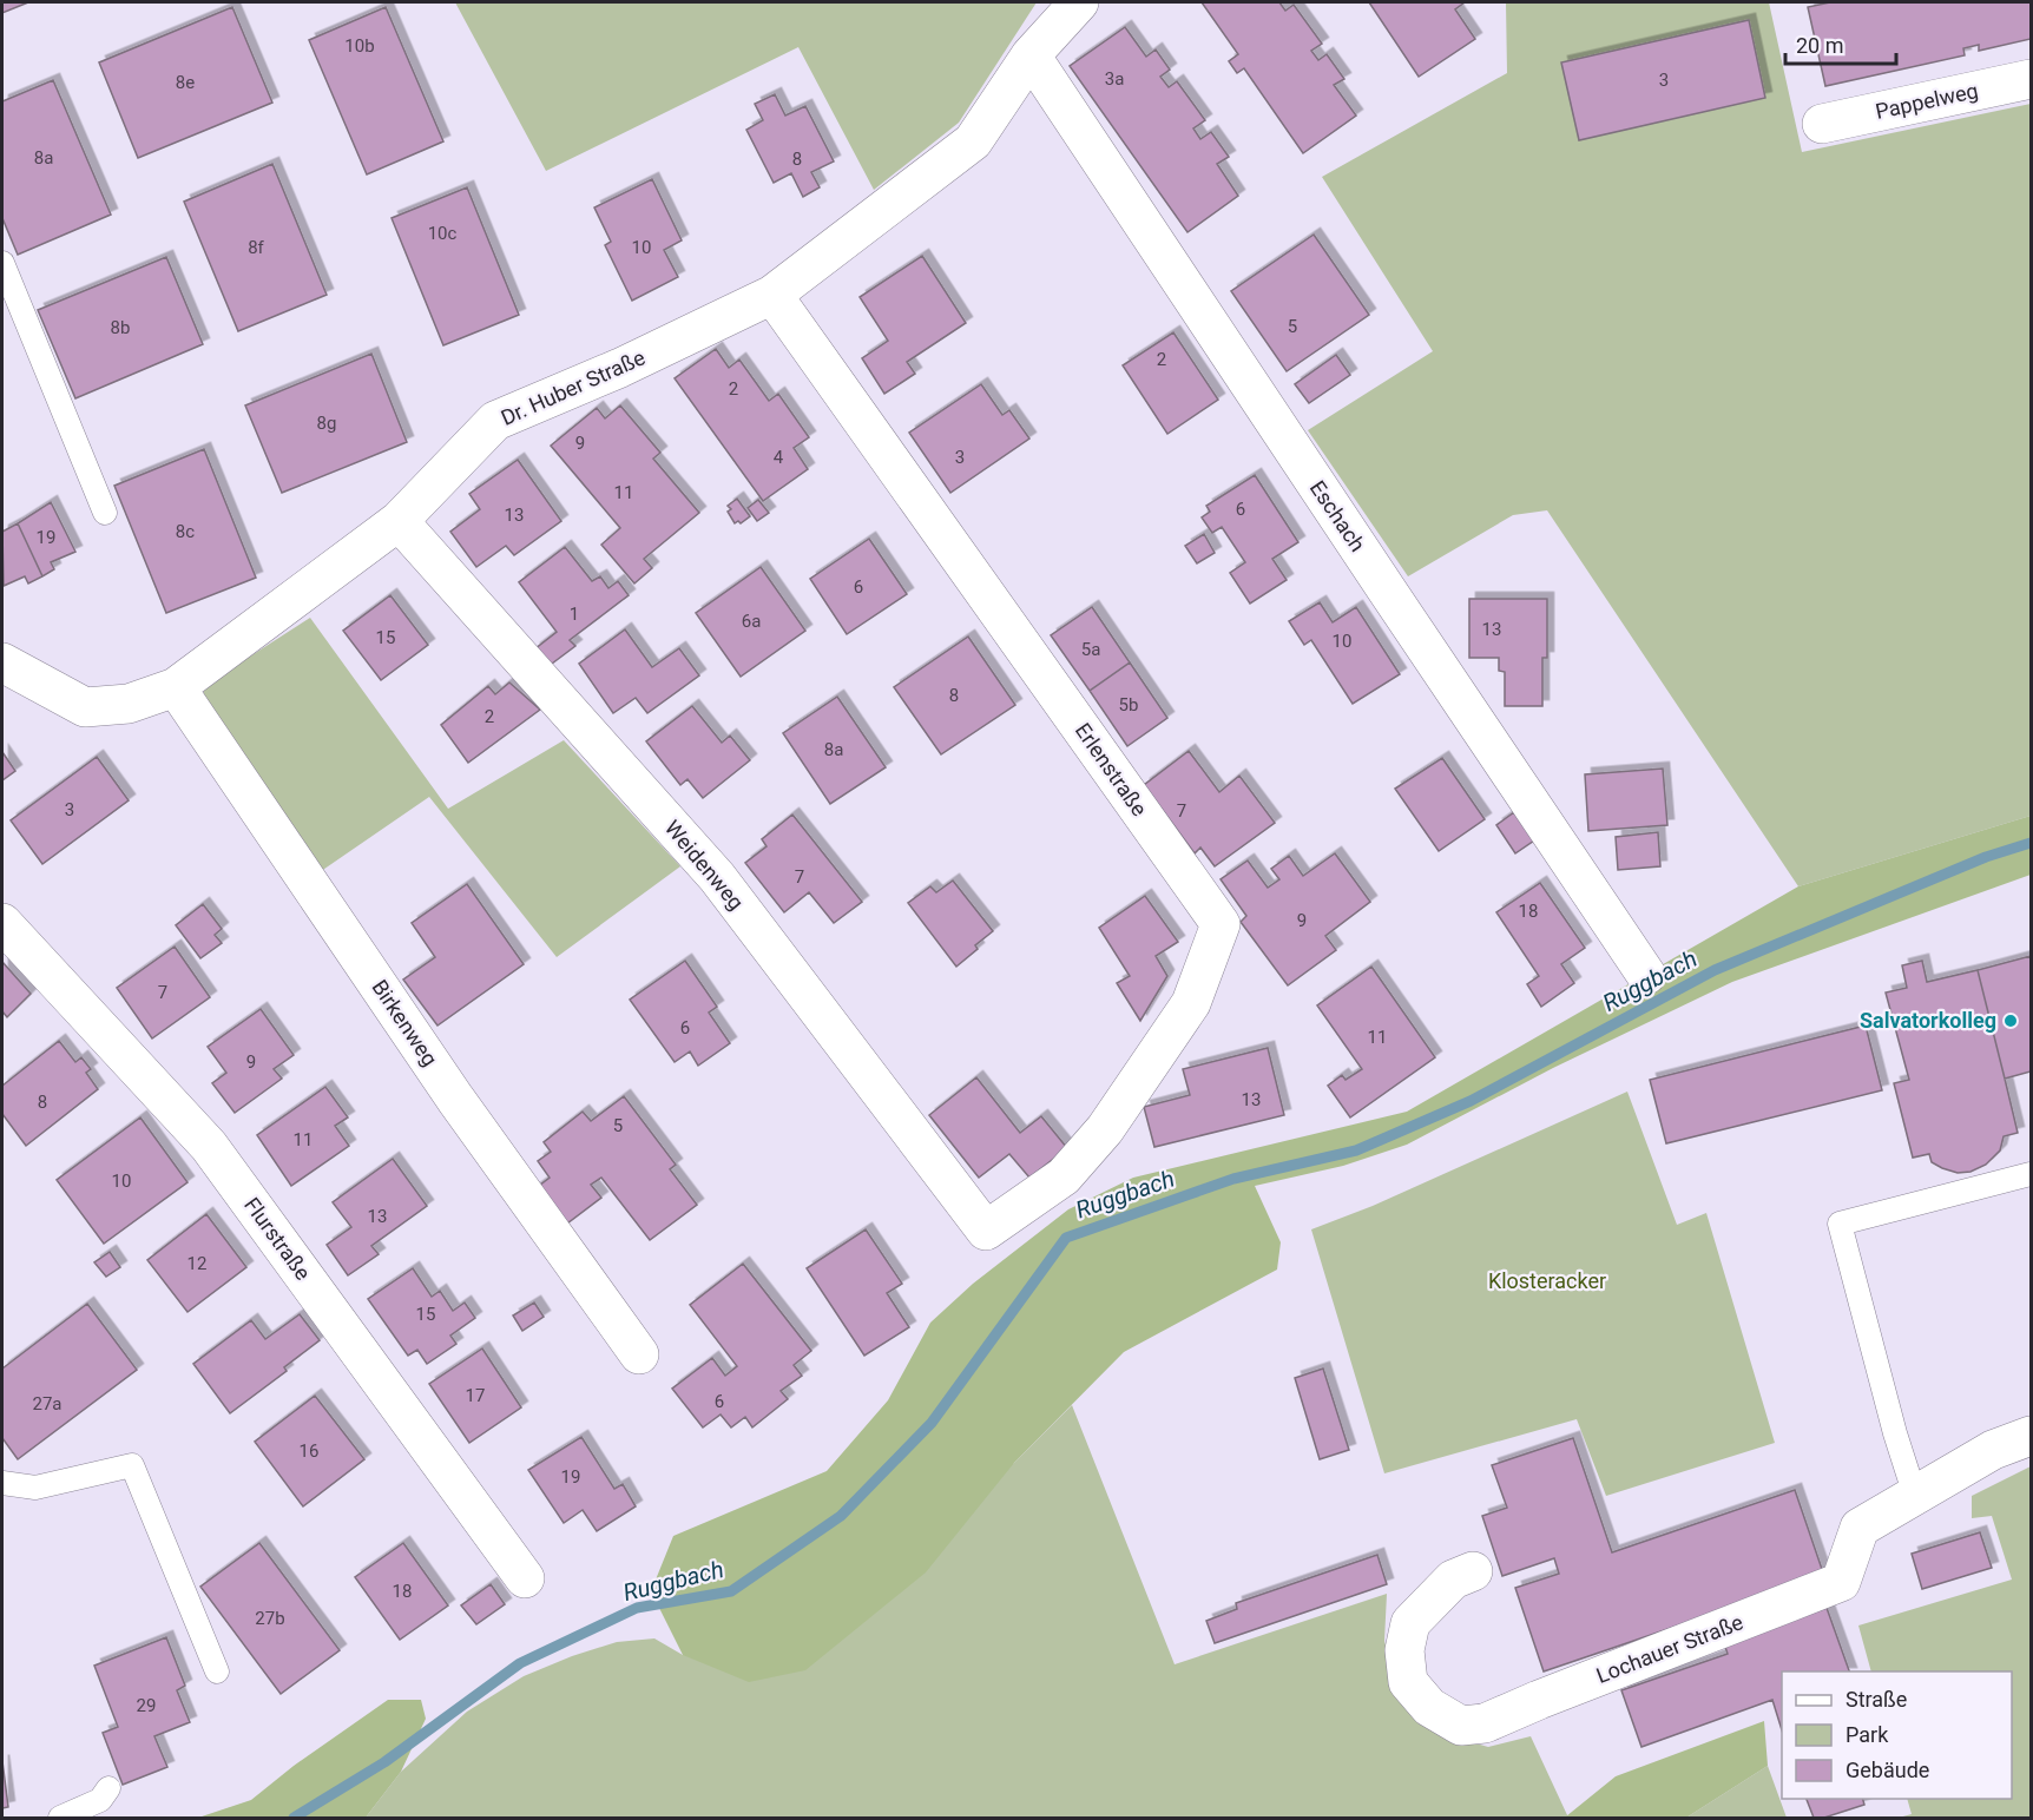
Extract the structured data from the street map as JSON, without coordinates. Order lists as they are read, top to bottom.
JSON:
{
  "streets": {
    "street": [
      "Pappelweg",
      "Dr. Huber Straße",
      "Eschach",
      "Erlenstraße",
      "Weidenweg",
      "Birkenweg",
      "Flurstraße",
      "Lochauer Straße"
    ]
  },
  "crossings": [
    ["Dr. Huber Straße", "Eschach"],
    ["Dr. Huber Straße", "Erlenstraße"],
    ["Dr. Huber Straße", "Weidenweg"],
    ["Dr. Huber Straße", "Birkenweg"],
    ["Erlenstraße", "Weidenweg"]
  ],
  "water": ["Ruggbach"],
  "parks": ["Klosteracker"],
  "places": ["Salvatorkolleg"],
  "house_numbers": [
    "10b",
    "3a",
    "3",
    "8e",
    "8a",
    "8",
    "10c",
    "8f",
    "10",
    "5",
    "8b",
    "2",
    "2",
    "8g",
    "9",
    "4",
    "3",
    "11",
    "6",
    "13",
    "8c",
    "19",
    "6",
    "1",
    "6a",
    "13",
    "15",
    "10",
    "5a",
    "8",
    "5b",
    "2",
    "8a",
    "3",
    "7",
    "7",
    "18",
    "9",
    "7",
    "6",
    "11",
    "9",
    "13",
    "8",
    "5",
    "11",
    "10",
    "13",
    "12",
    "15",
    "17",
    "6",
    "27a",
    "16",
    "19",
    "18",
    "27b",
    "29"
  ],
  "legend": ["Straße", "Park", "Gebäude"],
  "scale_bar": "20 m"
}
